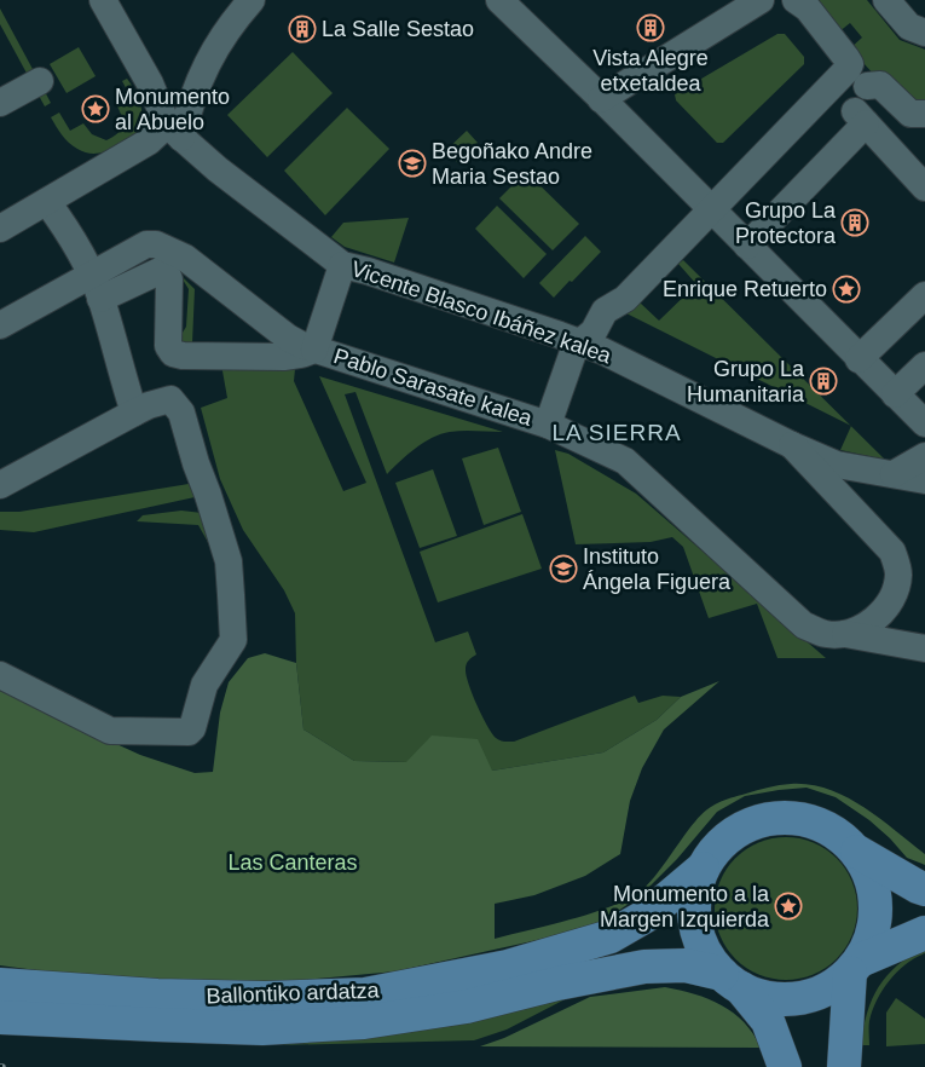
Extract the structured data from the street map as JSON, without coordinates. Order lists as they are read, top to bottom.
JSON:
{
  "streets": {
    "main road": ["Ballontiko ardatza"],
    "street": ["Vicente Blasco Ibáñez kalea", "Pablo Sarasate kalea"]
  },
  "districts": ["LA SIERRA"],
  "parks": ["Las Canteras"],
  "places": {
    "building": [
      "Vista Alegre etxetaldea",
      "La Salle Sestao",
      "Grupo La Protectora",
      "Grupo La Humanitaria"
    ],
    "place": ["Monumento al Abuelo", "Enrique Retuerto", "Monumento a la Margen Izquierda"],
    "school or university": ["Begoñako Andre Maria Sestao", "Instituto Ángela Figuera"]
  }
}
